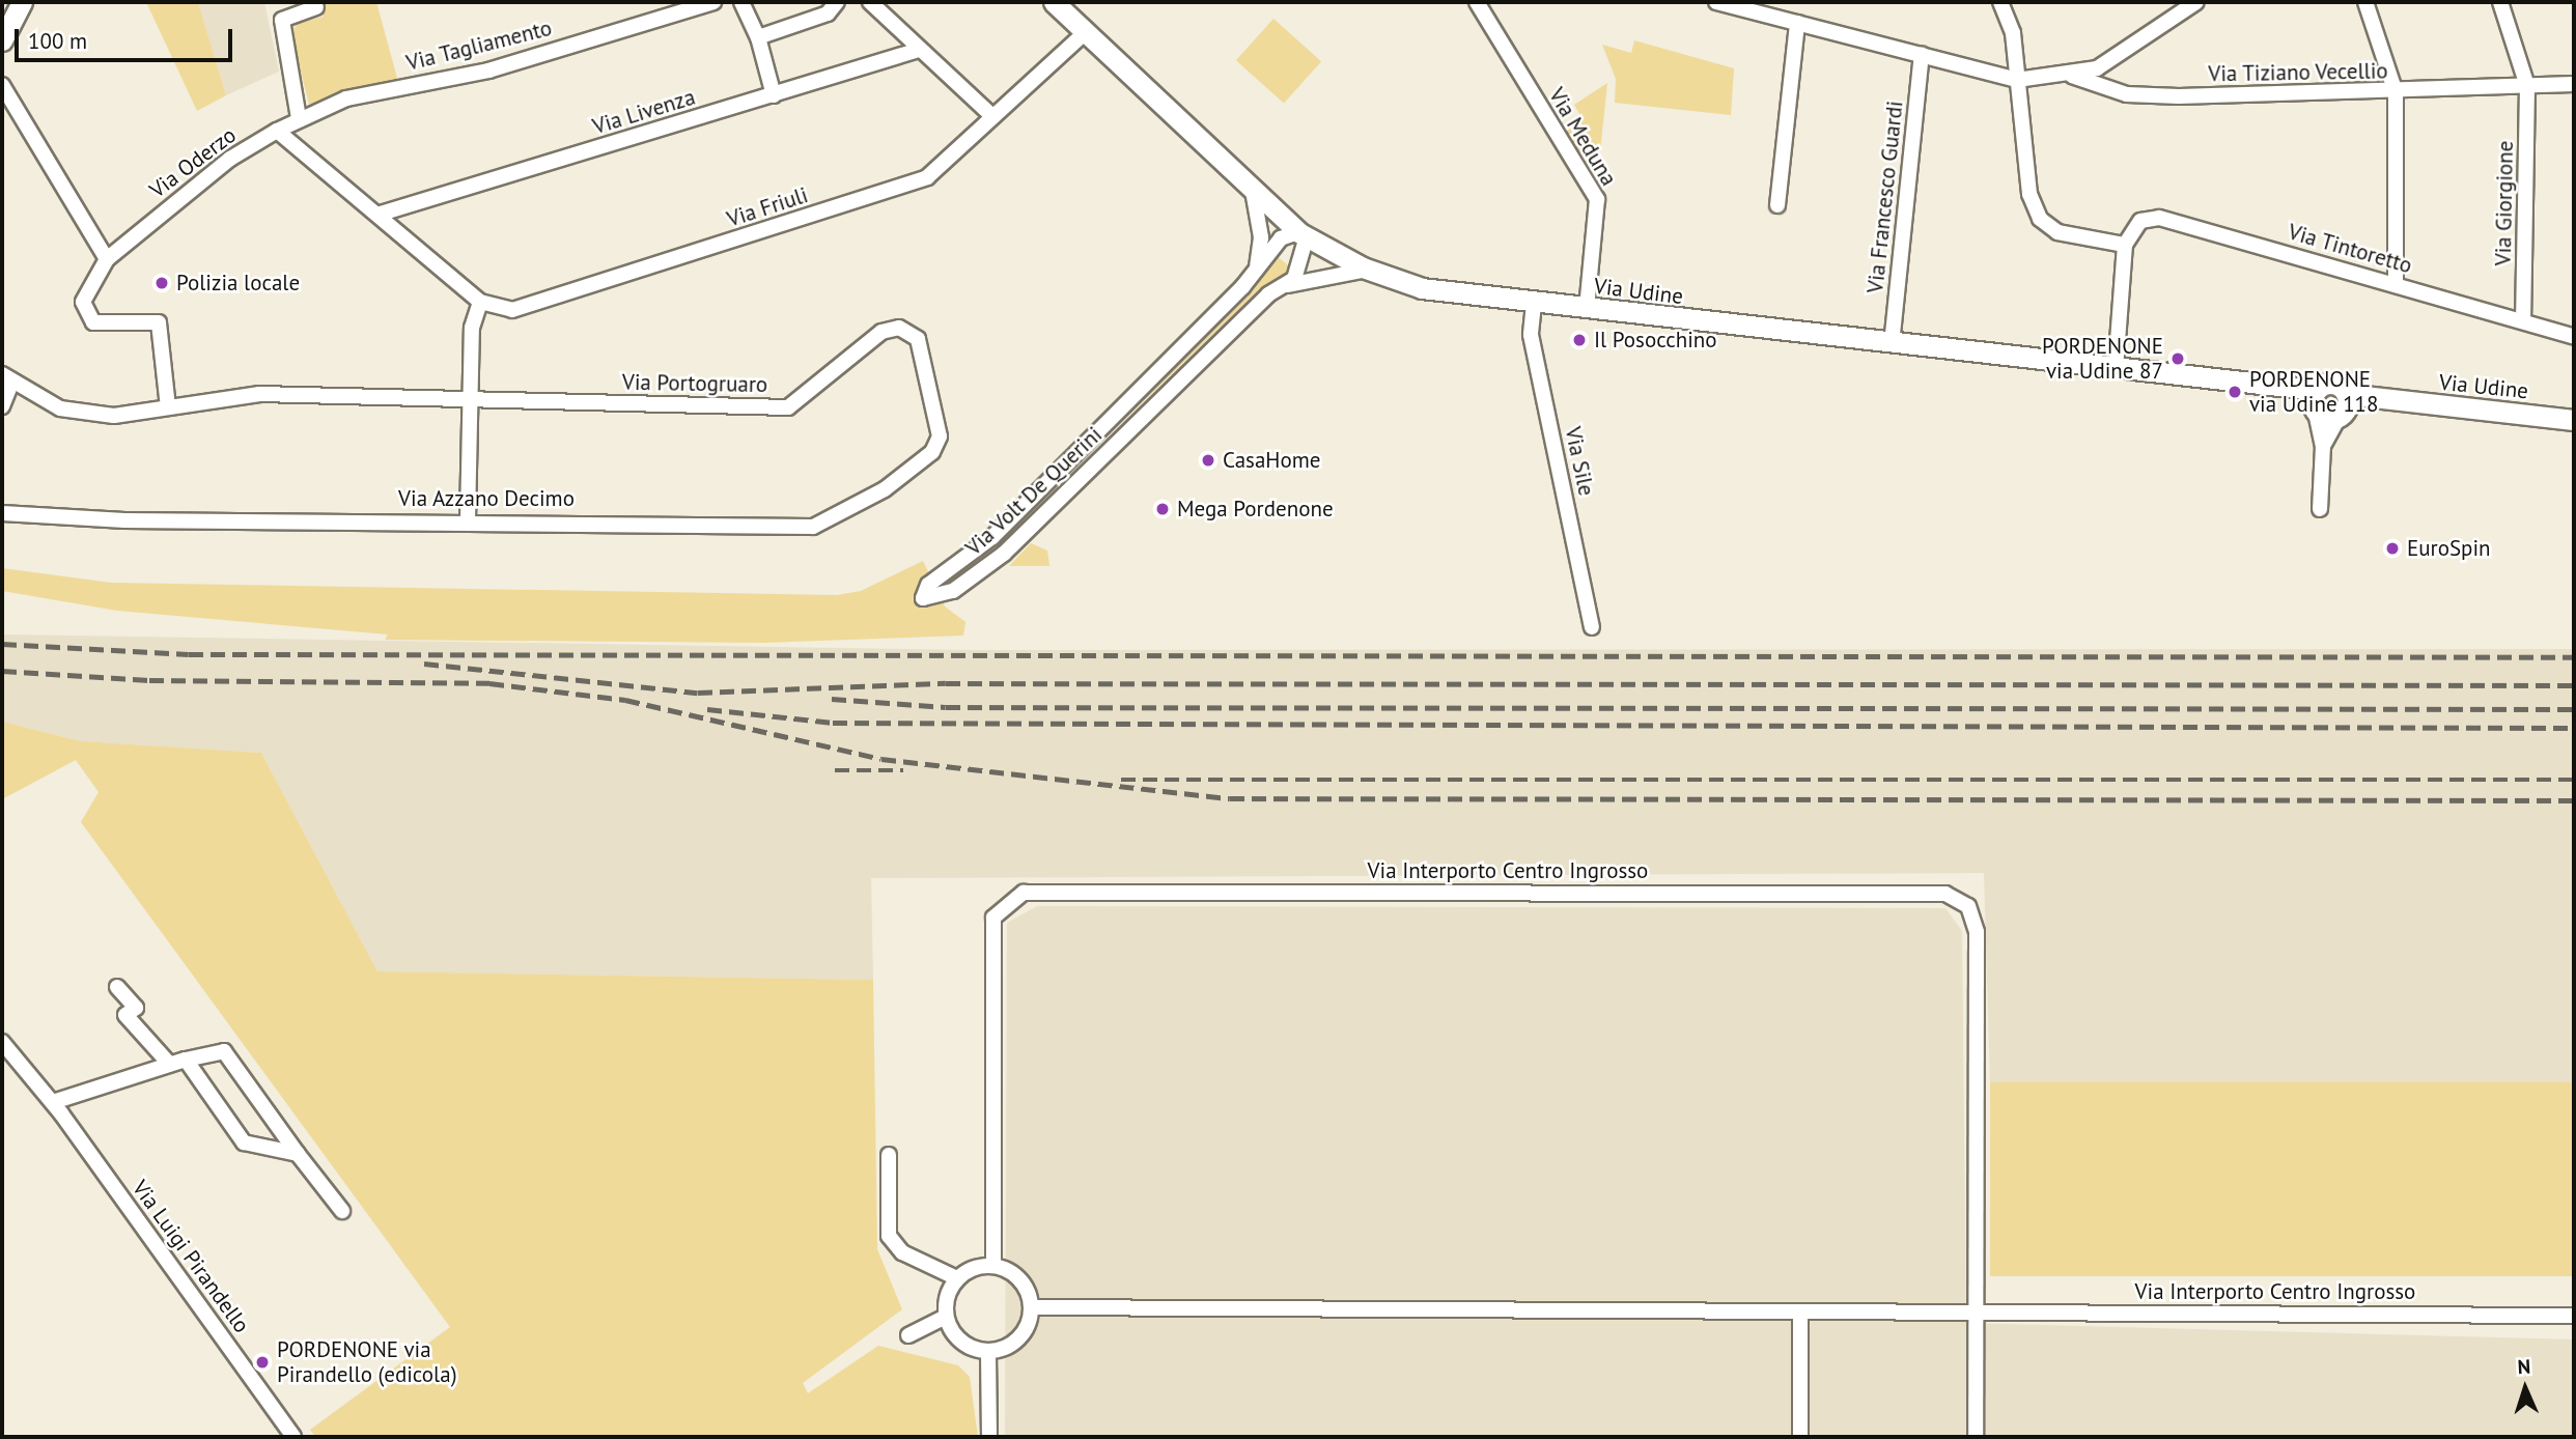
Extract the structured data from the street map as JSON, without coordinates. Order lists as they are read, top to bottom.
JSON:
{
  "streets": {
    "main road": ["Via Udine"],
    "street": [
      "Via Tagliamento",
      "Via Tiziano Vecellio",
      "Via Livenza",
      "Via Meduna",
      "Via Oderzo",
      "Via Francesco Guardi",
      "Via Giorgione",
      "Via Friuli",
      "Via Tintoretto",
      "Via Portogruaro",
      "Via Sile",
      "Via Volt De Querini",
      "Via Azzano Decimo",
      "Via Interporto Centro Ingrosso",
      "Via Luigi Pirandello"
    ]
  },
  "crossings": [
    ["Via Tagliamento", "Via Oderzo"],
    ["Via Tiziano Vecellio", "Via Giorgione"],
    ["Via Meduna", "Via Udine"],
    ["Via Oderzo", "Via Portogruaro"],
    ["Via Francesco Guardi", "Via Udine"],
    ["Via Giorgione", "Via Tintoretto"],
    ["Via Friuli", "Via Udine"],
    ["Via Udine", "Via Sile"],
    ["Via Udine", "Via Volt De Querini"],
    ["Via Portogruaro", "Via Azzano Decimo"]
  ],
  "places": [
    "Polizia locale",
    "Il Posocchino",
    "PORDENONE via Udine 87",
    "PORDENONE via Udine 118",
    "CasaHome",
    "Mega Pordenone",
    "EuroSpin",
    "PORDENONE via Pirandello (edicola)"
  ],
  "scale_bar": "100 m",
  "north": "top"
}
